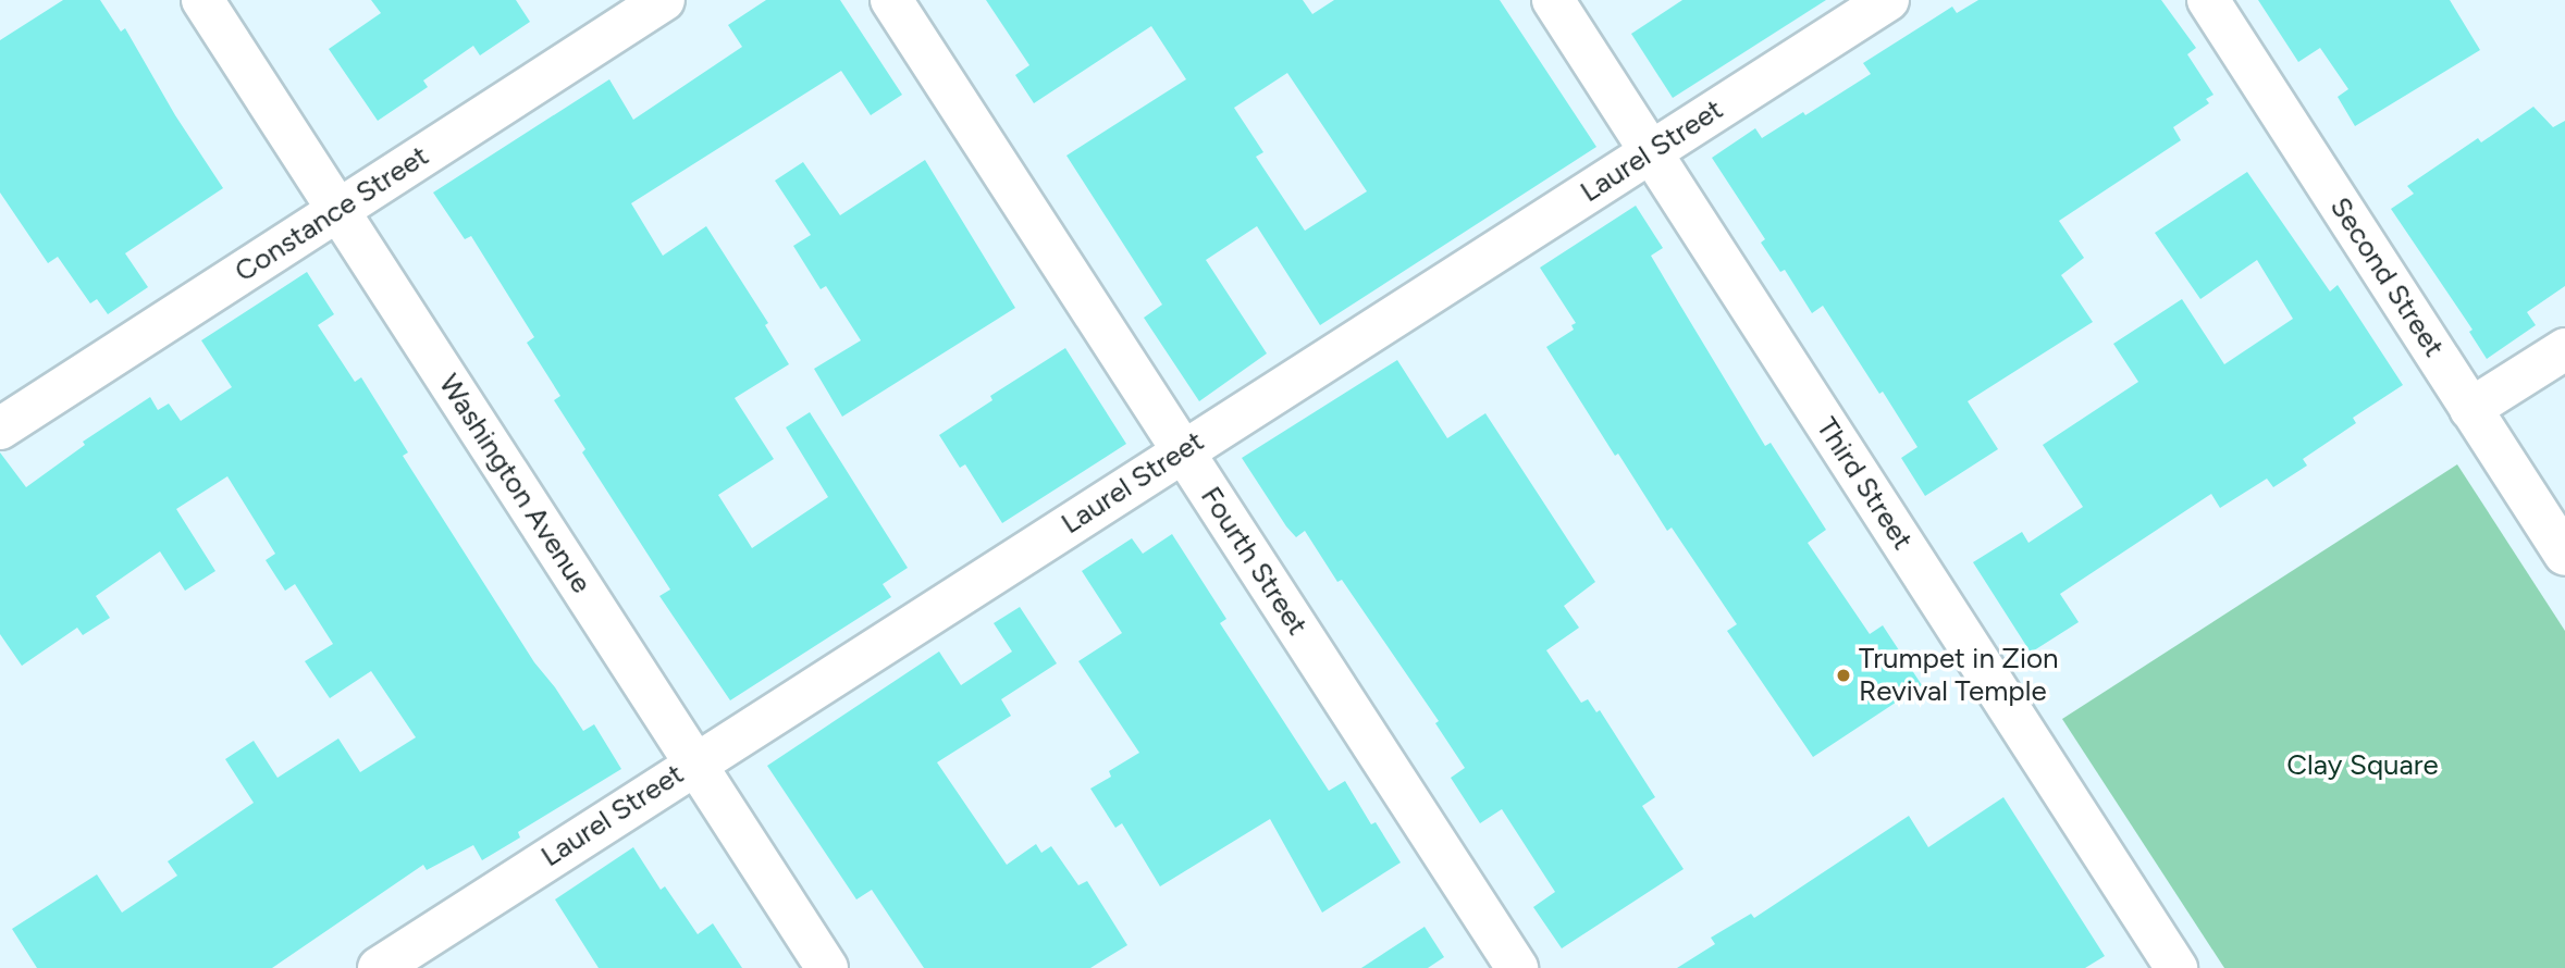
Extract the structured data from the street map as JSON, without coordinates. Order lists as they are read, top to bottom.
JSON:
{
  "streets": {
    "street": [
      "Laurel Street",
      "Constance Street",
      "Second Street",
      "Washington Avenue",
      "Third Street",
      "Fourth Street"
    ]
  },
  "crossings": [
    ["Laurel Street", "Washington Avenue"],
    ["Laurel Street", "Third Street"],
    ["Laurel Street", "Fourth Street"],
    ["Constance Street", "Washington Avenue"]
  ],
  "parks": ["Clay Square"],
  "places": ["Trumpet in Zion Revival Temple"]
}
